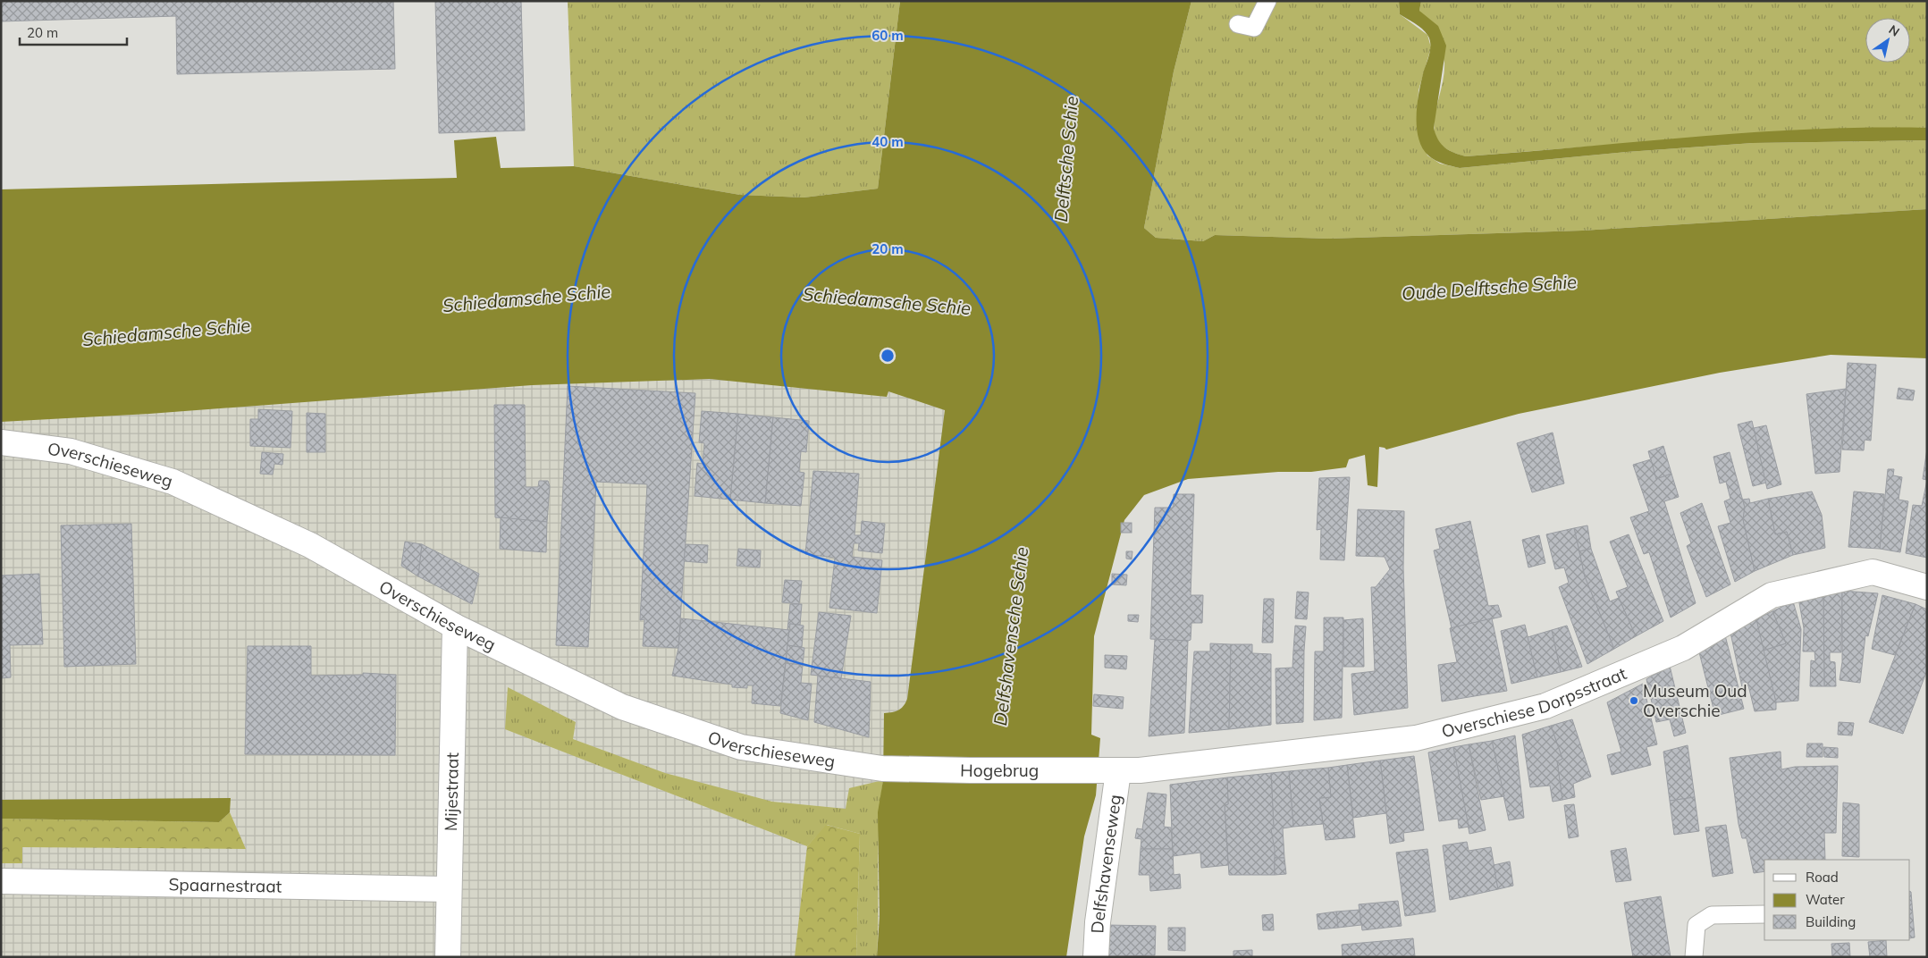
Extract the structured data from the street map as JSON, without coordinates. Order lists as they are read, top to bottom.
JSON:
{
  "streets": {
    "street": [
      "Overschieseweg",
      "Overschiese Dorpsstraat",
      "Hogebrug",
      "Mijestraat",
      "Delfshavenseweg",
      "Spaarnestraat"
    ]
  },
  "crossings": [
    ["Overschieseweg", "Hogebrug"],
    ["Overschieseweg", "Mijestraat"],
    ["Overschiese Dorpsstraat", "Hogebrug"],
    ["Overschiese Dorpsstraat", "Delfshavenseweg"],
    ["Hogebrug", "Delfshavenseweg"],
    ["Mijestraat", "Spaarnestraat"]
  ],
  "water": [
    "Delftsche Schie",
    "Oude Delftsche Schie",
    "Schiedamsche Schie",
    "Delfshavensche Schie"
  ],
  "places": ["Museum Oud Overschie"],
  "legend": ["Road", "Water", "Building"],
  "scale_bar": "20 m",
  "north": "top right",
  "rings": ["60 m", "40 m", "20 m"]
}
